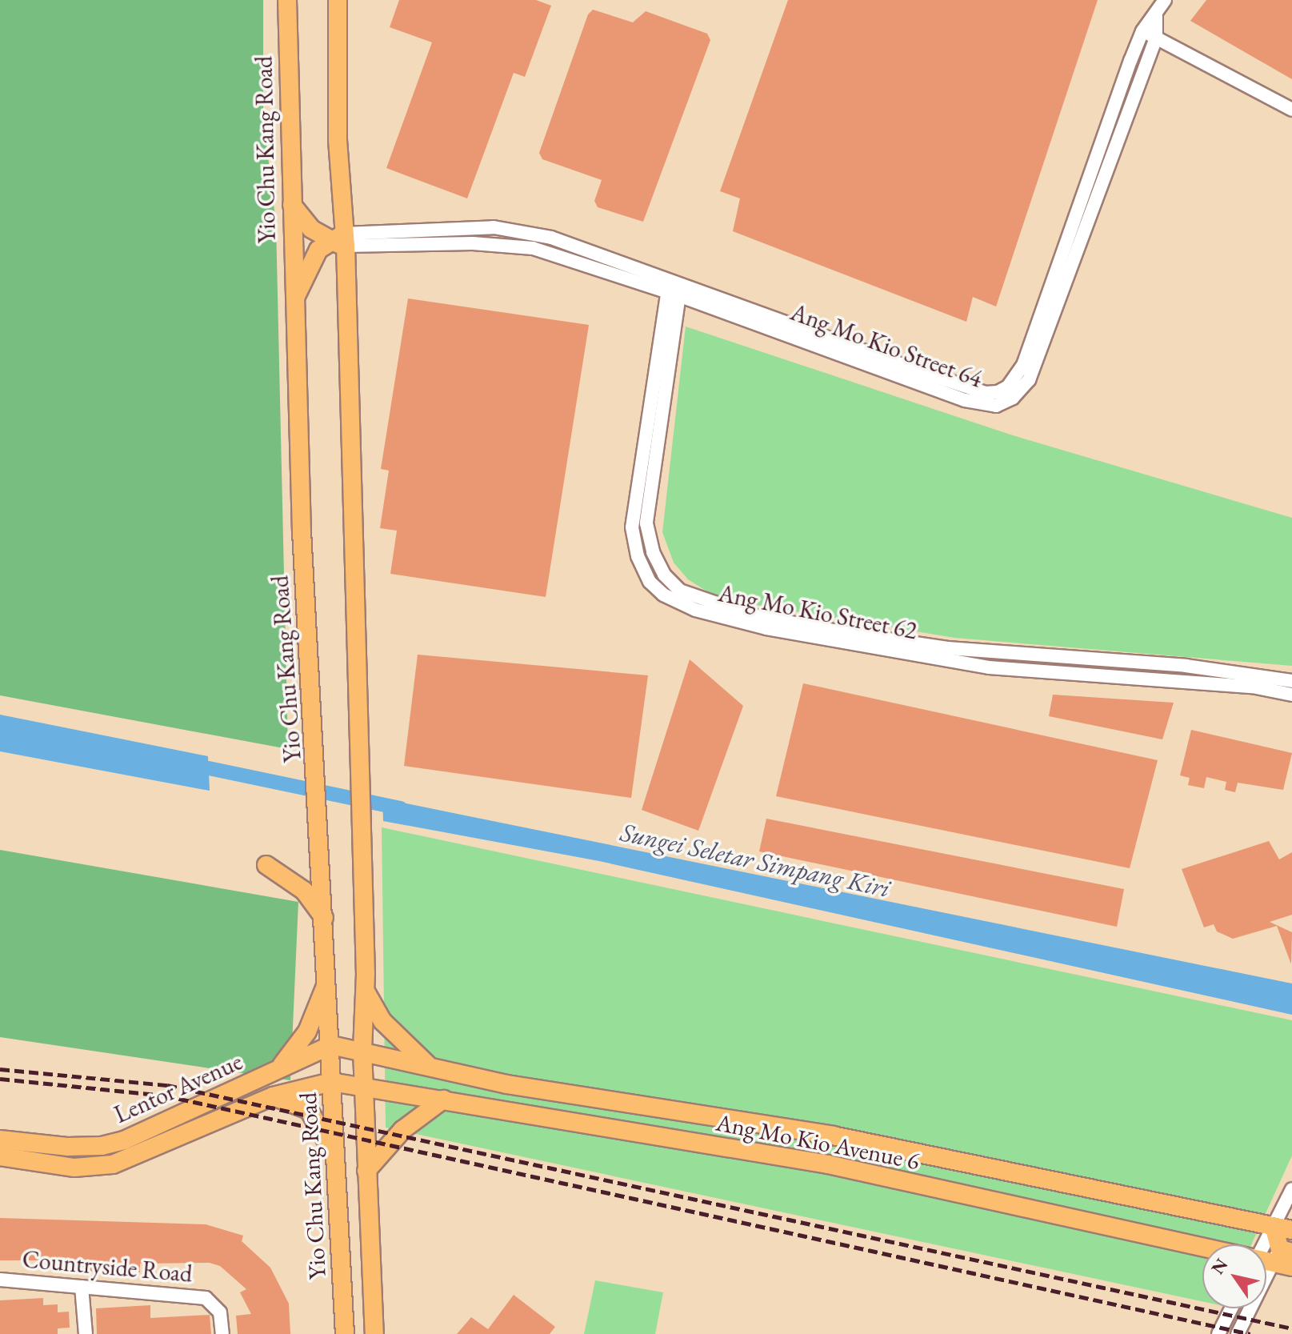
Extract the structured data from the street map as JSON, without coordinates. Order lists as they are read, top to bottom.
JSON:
{
  "streets": {
    "main road": ["Yio Chu Kang Road", "Lentor Avenue", "Ang Mo Kio Avenue 6"],
    "street": ["Ang Mo Kio Street 64", "Ang Mo Kio Street 62", "Countryside Road"]
  },
  "crossings": [
    ["Yio Chu Kang Road", "Lentor Avenue"],
    ["Yio Chu Kang Road", "Ang Mo Kio Avenue 6"],
    ["Ang Mo Kio Street 64", "Ang Mo Kio Street 62"],
    ["Lentor Avenue", "Ang Mo Kio Avenue 6"]
  ],
  "water": ["Sungei Seletar Simpang Kiri"],
  "north": "top left"
}
